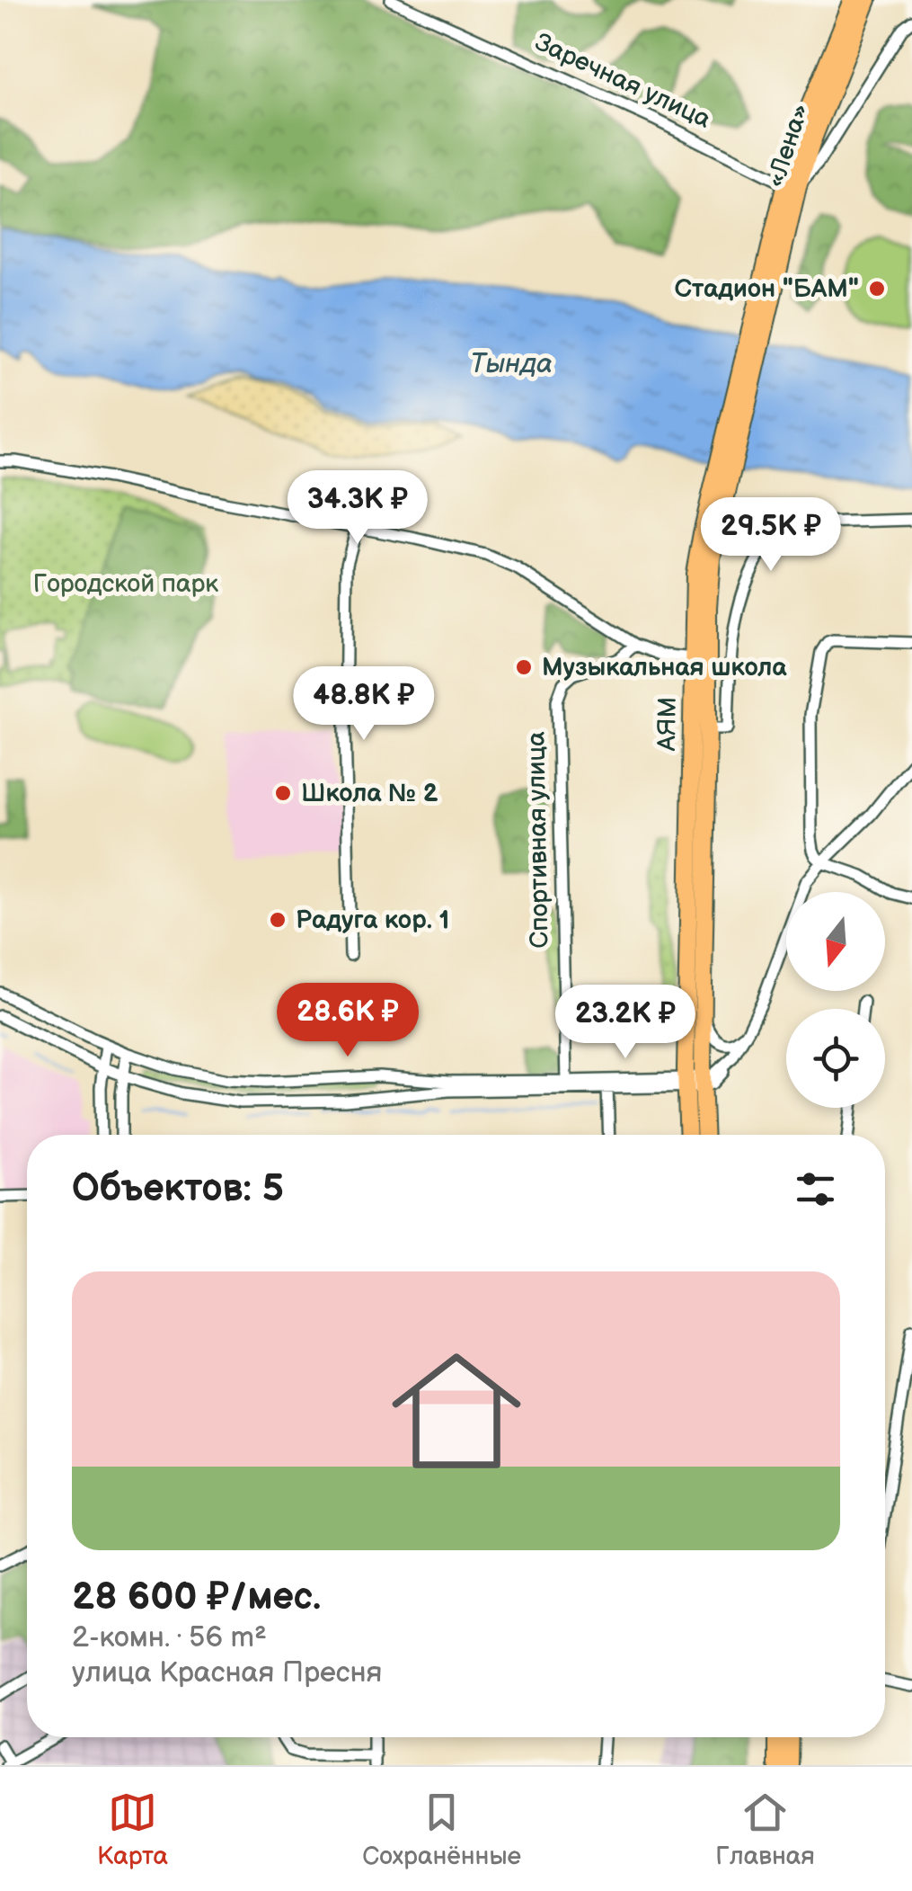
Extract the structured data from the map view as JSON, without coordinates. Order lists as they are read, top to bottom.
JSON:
{
  "streets": {
    "highway": ["«Лена»", "АЯМ"],
    "street": ["Заречная улица", "Спортивная улица"]
  },
  "crossings": [
    ["Заречная улица", "«Лена»"],
    ["«Лена»", "АЯМ"]
  ],
  "water": ["Тында"],
  "parks": ["Городской парк"],
  "places": [
    "Стадион \"БАМ\"",
    "Музыкальная школа",
    "Школа № 2",
    "Радуга кор. 1"
  ],
  "north": "bottom",
  "page": {
    "price": [
      "34.3K ₽",
      "29.5K ₽",
      "48.8K ₽",
      "28.6K ₽",
      "23.2K ₽"
    ],
    "heading": "Объектов: 5",
    "list": [
      {
        "name": "28 600 ₽/мес.",
        "note": "2-комн. · 56 m² · улица Красная Пресня"
      }
    ],
    "tabs": ["Карта", "Сохранённые", "Главная"]
  }
}
